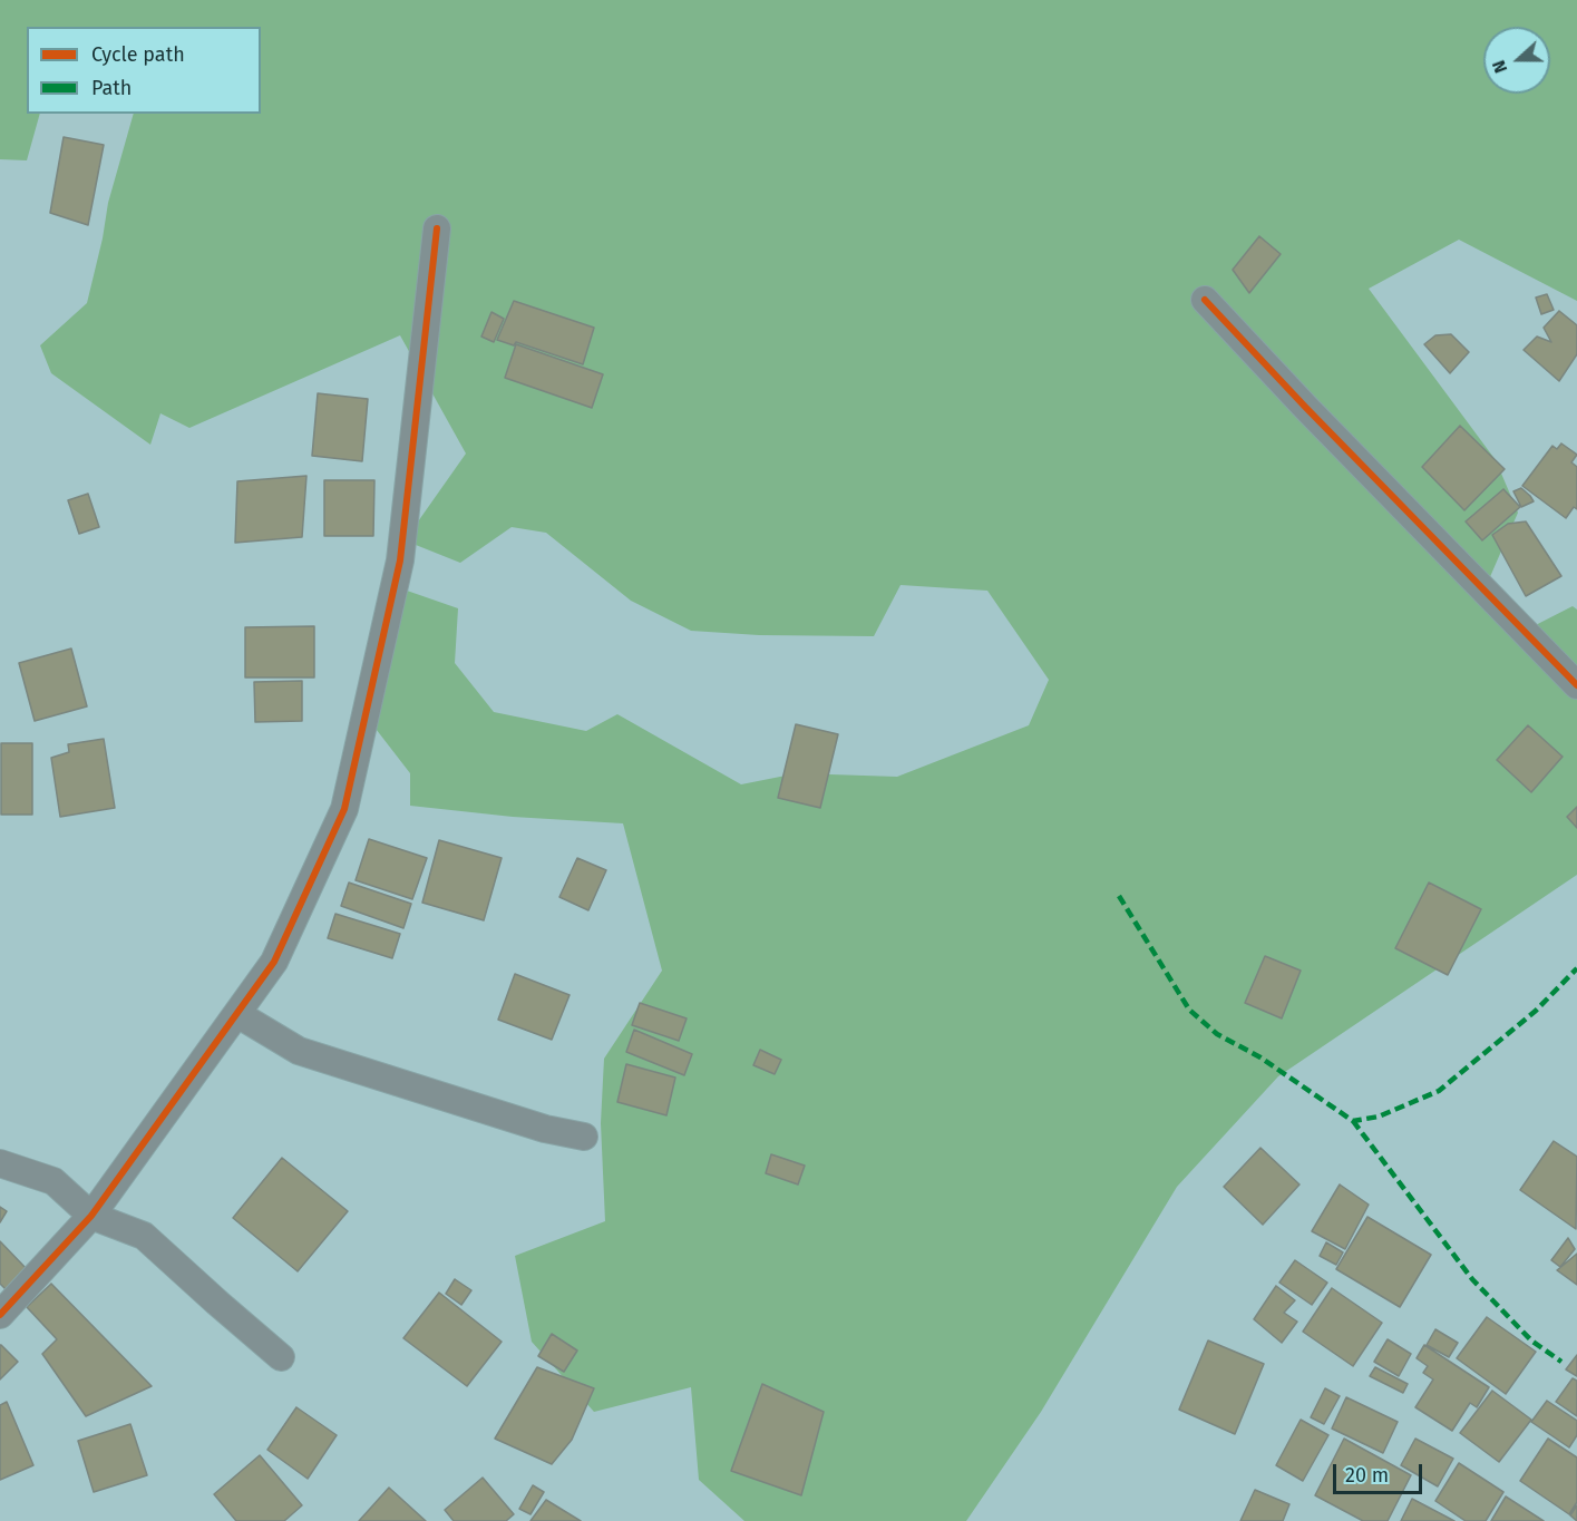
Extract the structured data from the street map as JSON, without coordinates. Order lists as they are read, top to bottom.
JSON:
{
  "legend": ["Cycle path", "Path"],
  "scale_bar": "20 m",
  "north": "left"
}
